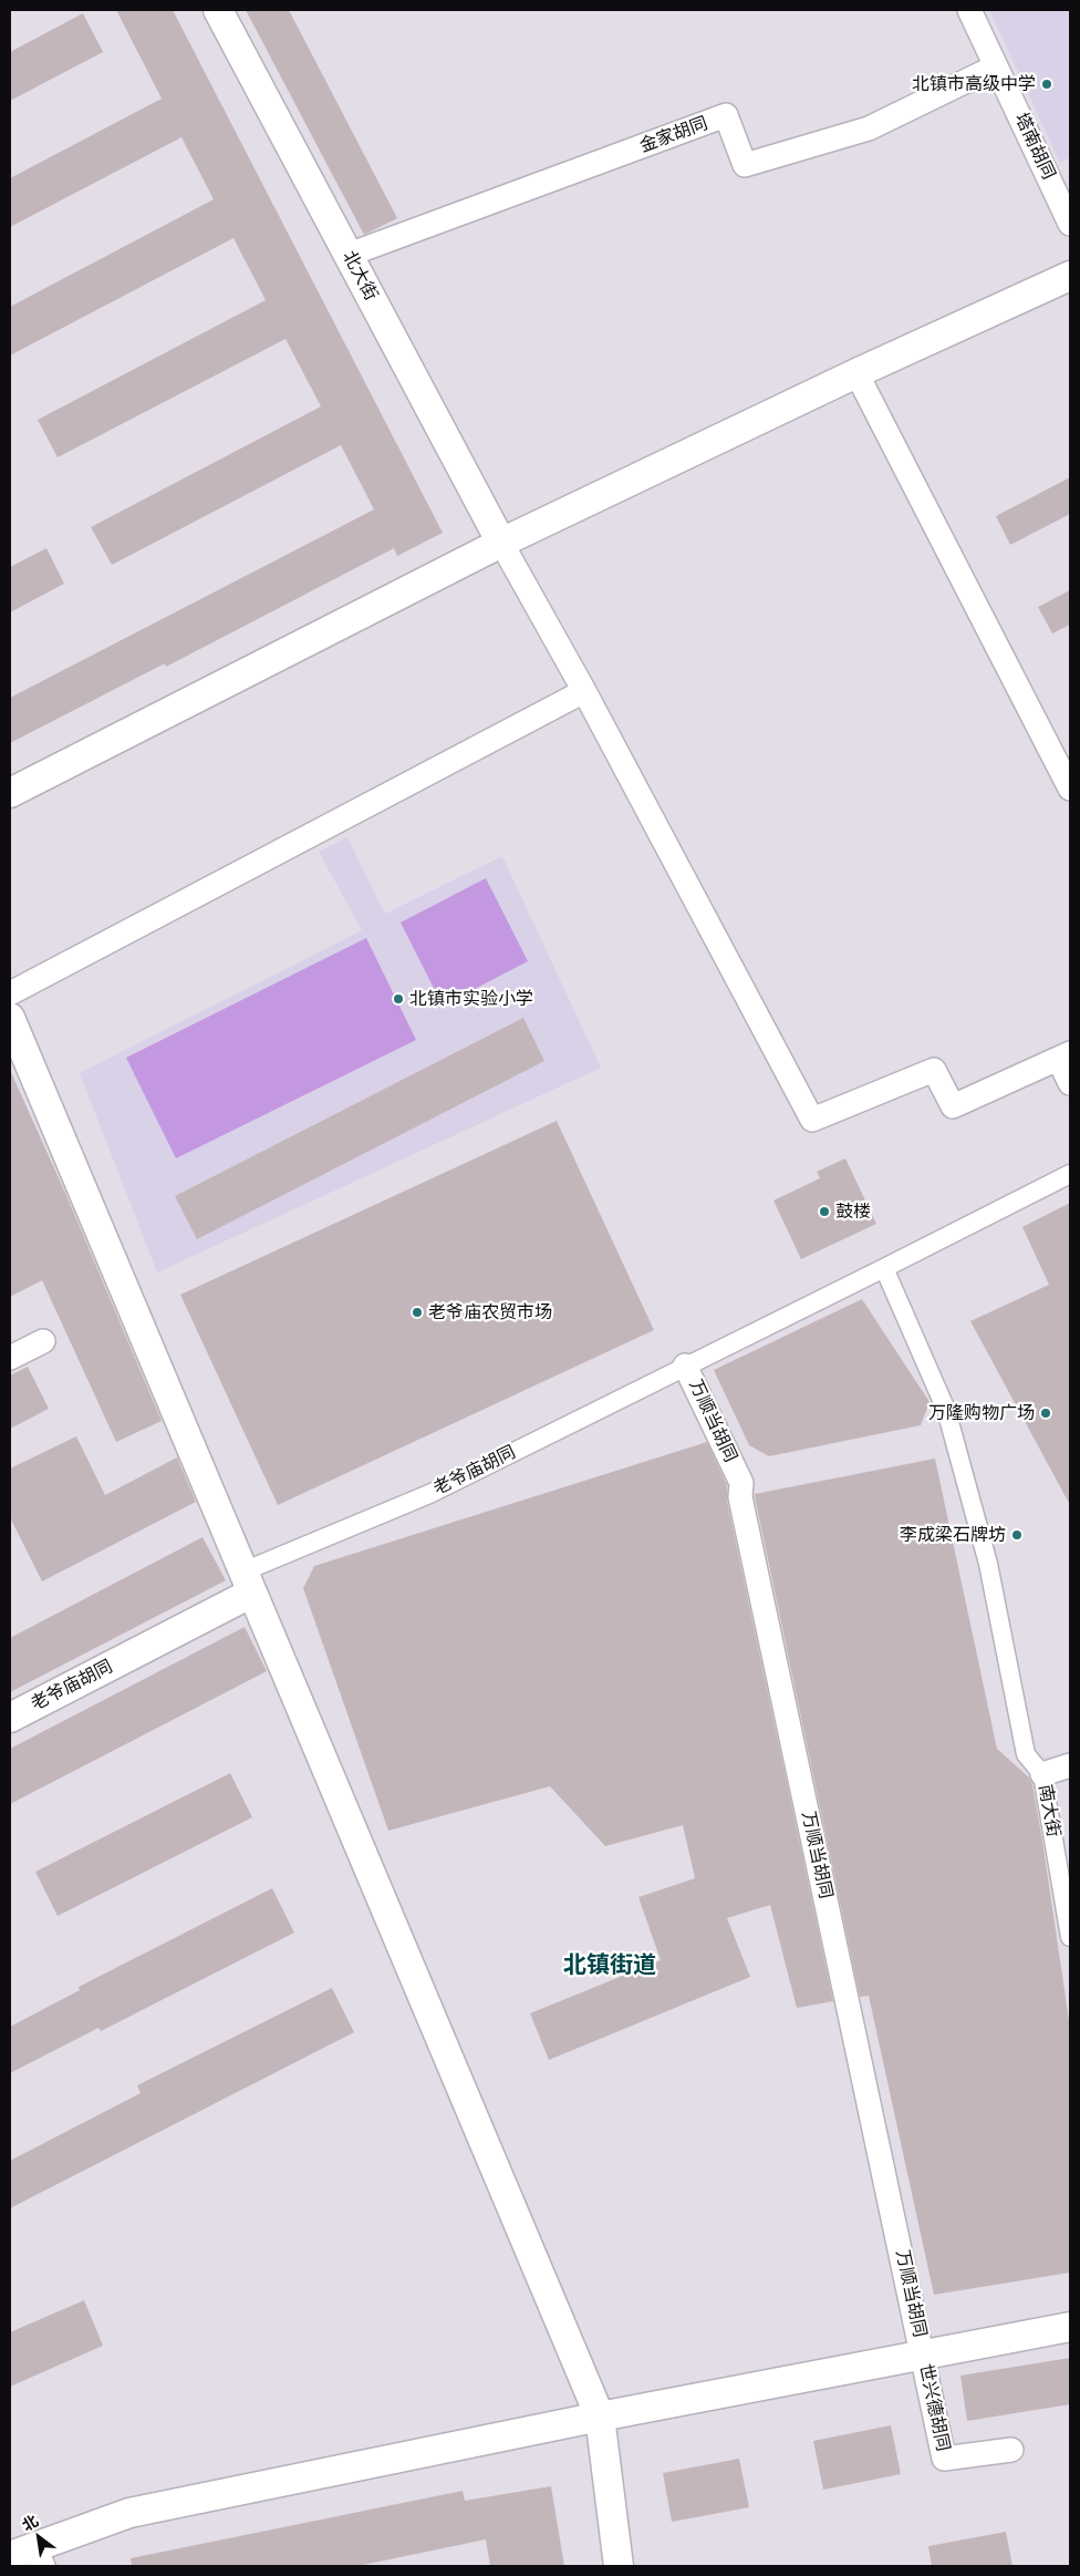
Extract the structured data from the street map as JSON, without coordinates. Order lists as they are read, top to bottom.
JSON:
{
  "streets": {
    "street": [
      "金家胡同",
      "塔南胡同",
      "北大街",
      "万顺当胡同",
      "老爷庙胡同",
      "南大街",
      "世兴德胡同"
    ]
  },
  "crossings": [
    ["金家胡同", "塔南胡同"],
    ["金家胡同", "北大街"],
    ["万顺当胡同", "老爷庙胡同"],
    ["万顺当胡同", "世兴德胡同"],
    ["老爷庙胡同", "南大街"]
  ],
  "districts": ["北镇街道"],
  "places": [
    "北镇市高级中学",
    "北镇市实验小学",
    "鼓楼",
    "老爷庙农贸市场",
    "万隆购物广场",
    "李成梁石牌坊"
  ],
  "north": "top left"
}
